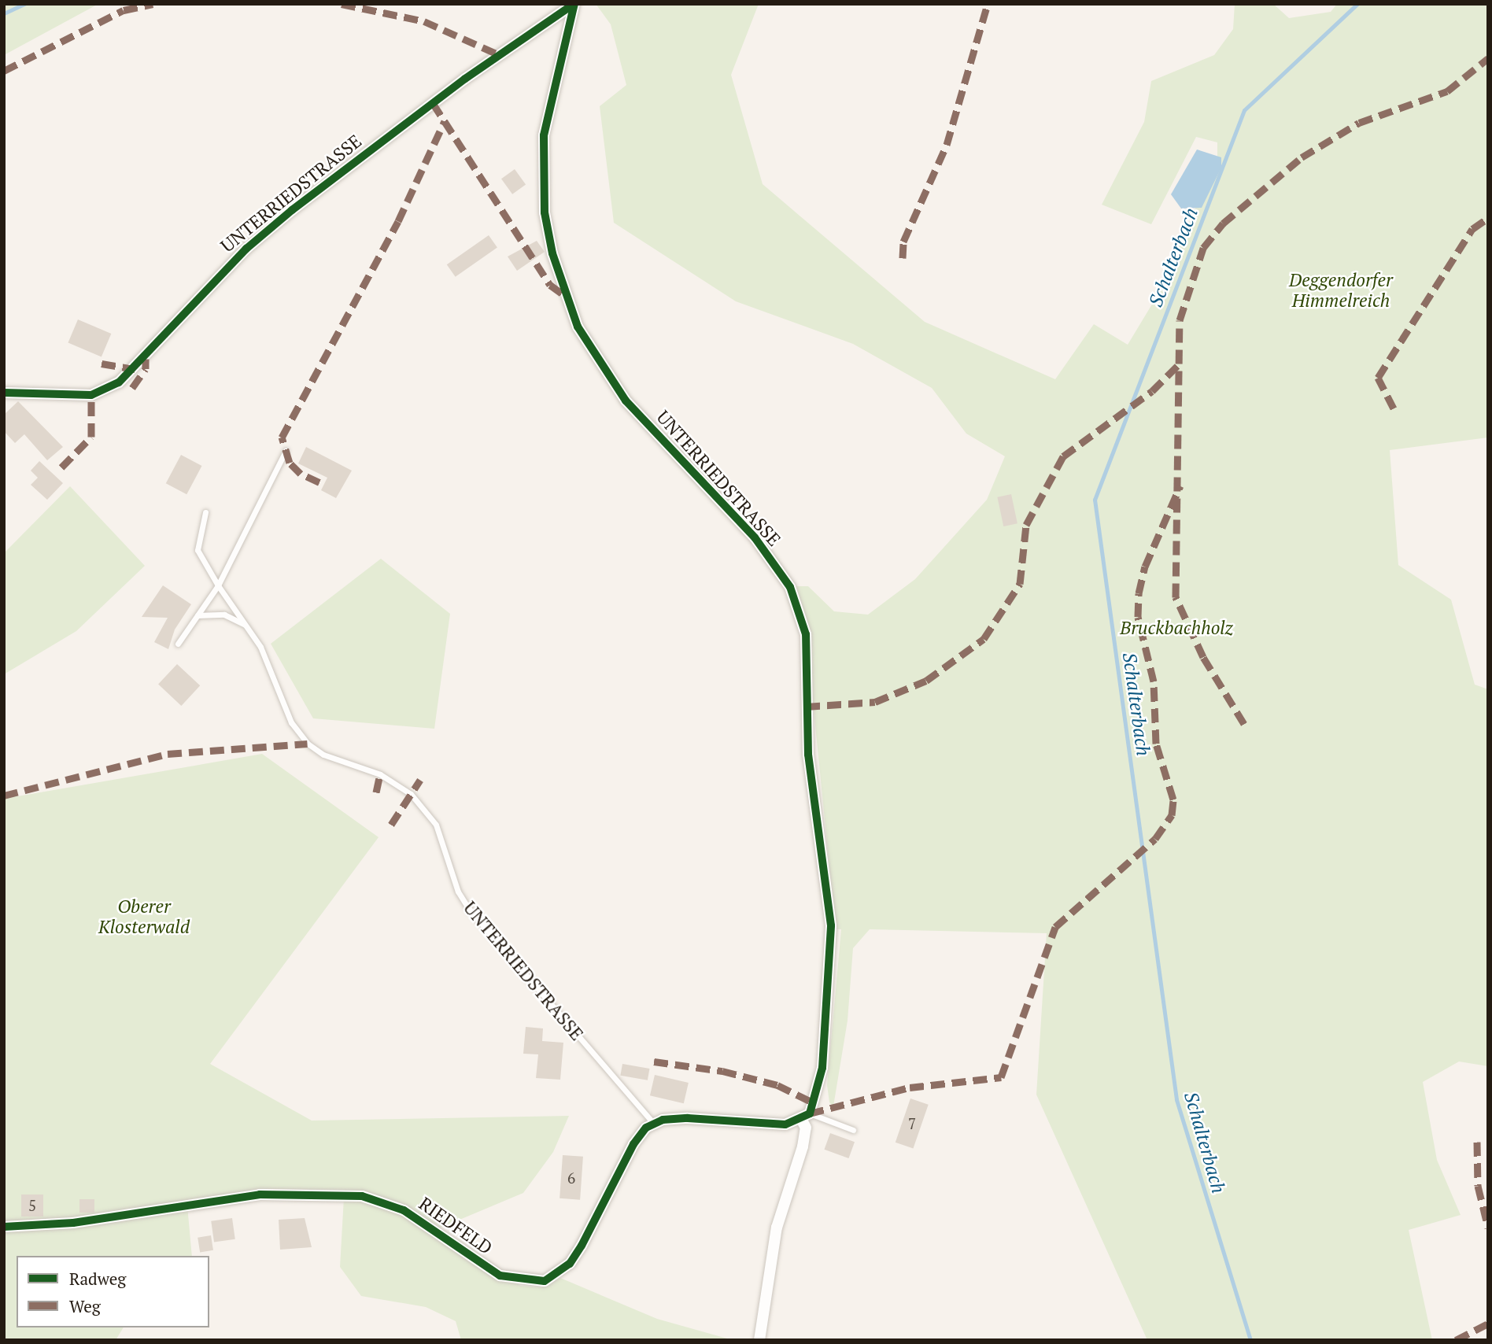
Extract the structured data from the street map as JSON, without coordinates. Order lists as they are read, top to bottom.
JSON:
{
  "streets": {
    "street": ["UNTERRIEDSTRASSE", "RIEDFELD"]
  },
  "crossings": [
    ["UNTERRIEDSTRASSE", "RIEDFELD"]
  ],
  "water": ["Schalterbach"],
  "parks": ["Deggendorfer Himmelreich", "Bruckbachholz", "Oberer Klosterwald"],
  "house_numbers": ["7", "6", "5"],
  "legend": ["Radweg", "Weg"]
}
